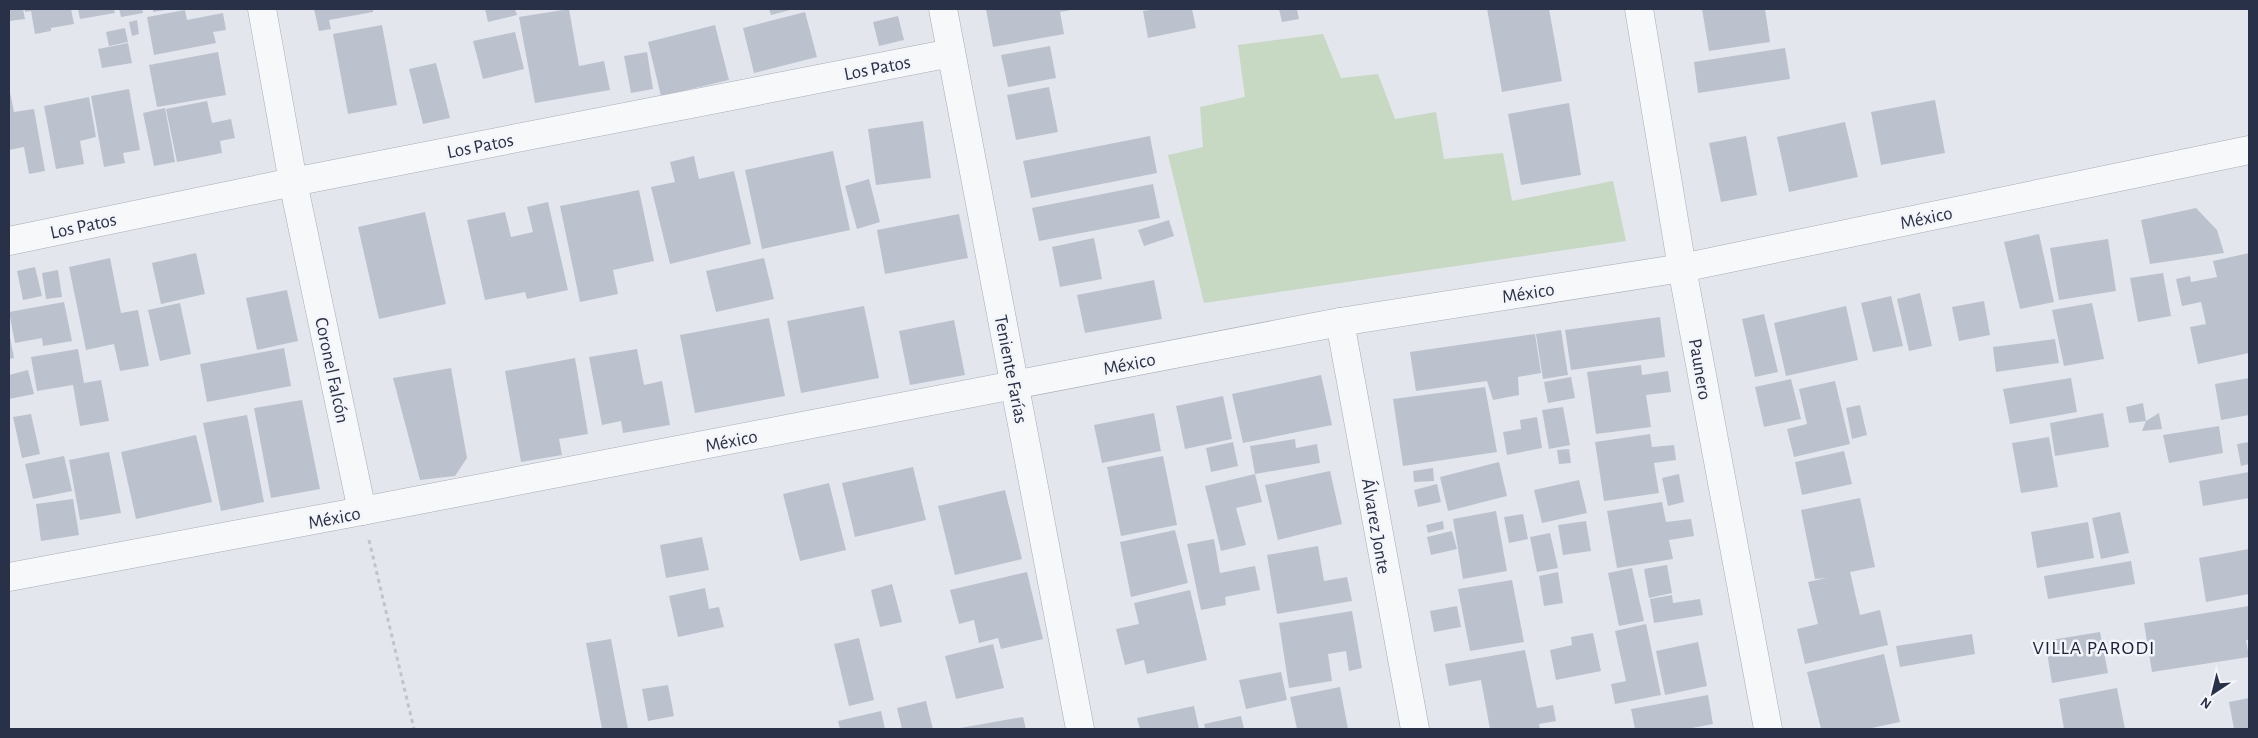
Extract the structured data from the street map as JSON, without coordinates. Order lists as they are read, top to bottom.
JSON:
{
  "streets": {
    "street": [
      "Los Patos",
      "México",
      "Teniente Farías",
      "Paunero",
      "Coronel Falcón",
      "Álvarez Jonte"
    ]
  },
  "crossings": [
    ["Los Patos", "Teniente Farías"],
    ["Los Patos", "Coronel Falcón"],
    ["México", "Teniente Farías"],
    ["México", "Paunero"],
    ["México", "Coronel Falcón"],
    ["México", "Álvarez Jonte"]
  ],
  "districts": ["VILLA PARODI"],
  "north": "bottom left"
}
